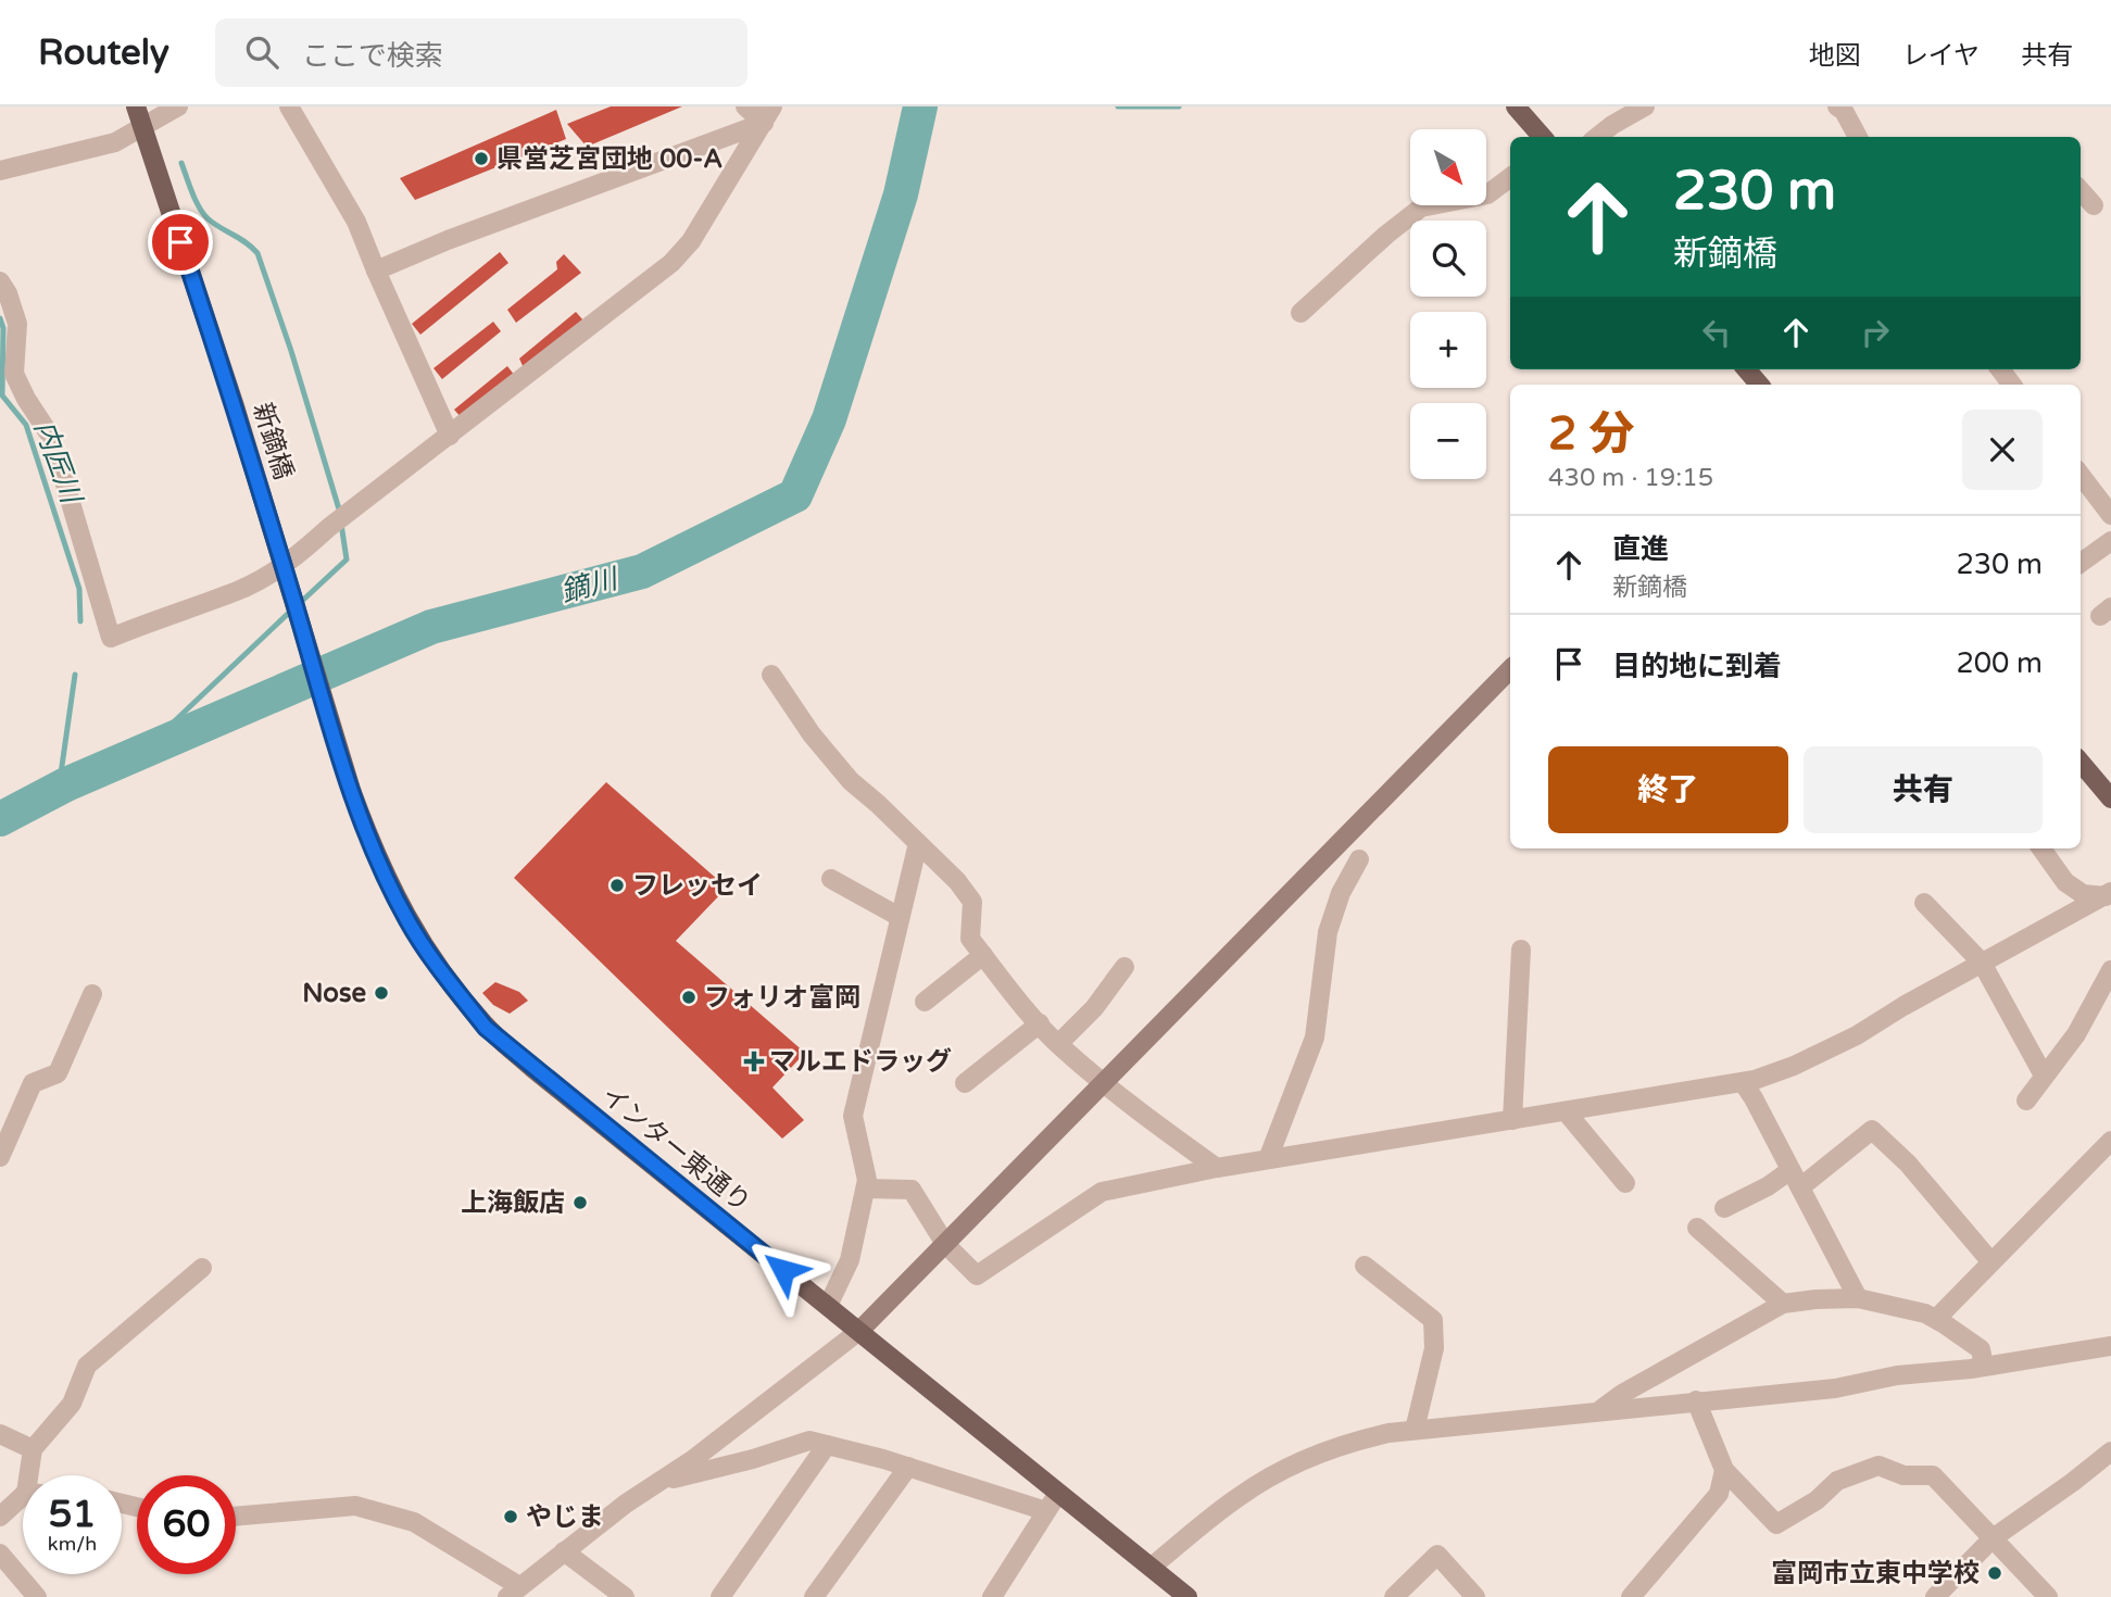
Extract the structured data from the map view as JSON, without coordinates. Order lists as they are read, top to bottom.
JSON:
{
  "streets": {
    "main road": ["新鏑橋", "インター東通り"]
  },
  "crossings": [
    ["新鏑橋", "インター東通り"]
  ],
  "water": ["内匠川", "鏑川"],
  "places": {
    "other": [
      "県営芝宮団地 00-A",
      "フレッセイ",
      "Nose",
      "フォリオ富岡",
      "上海飯店",
      "やじま",
      "富岡市立東中学校"
    ],
    "health": ["マルエドラッグ"]
  },
  "north": "bottom right",
  "page": {
    "header": "Routely",
    "search": "ここで検索",
    "nav": ["地図", "レイヤ", "共有"],
    "map_buttons": ["+", "−"],
    "turn": ["230 m", "新鏑橋"],
    "heading": ["2 分", "430 m · 19:15"],
    "list": [
      {
        "name": "直進",
        "note": "新鏑橋",
        "value": "230 m"
      },
      {
        "name": "目的地に到着",
        "value": "200 m"
      }
    ],
    "buttons": ["終了", "共有"],
    "speed": "51 km/h",
    "limit": "60"
  }
}
